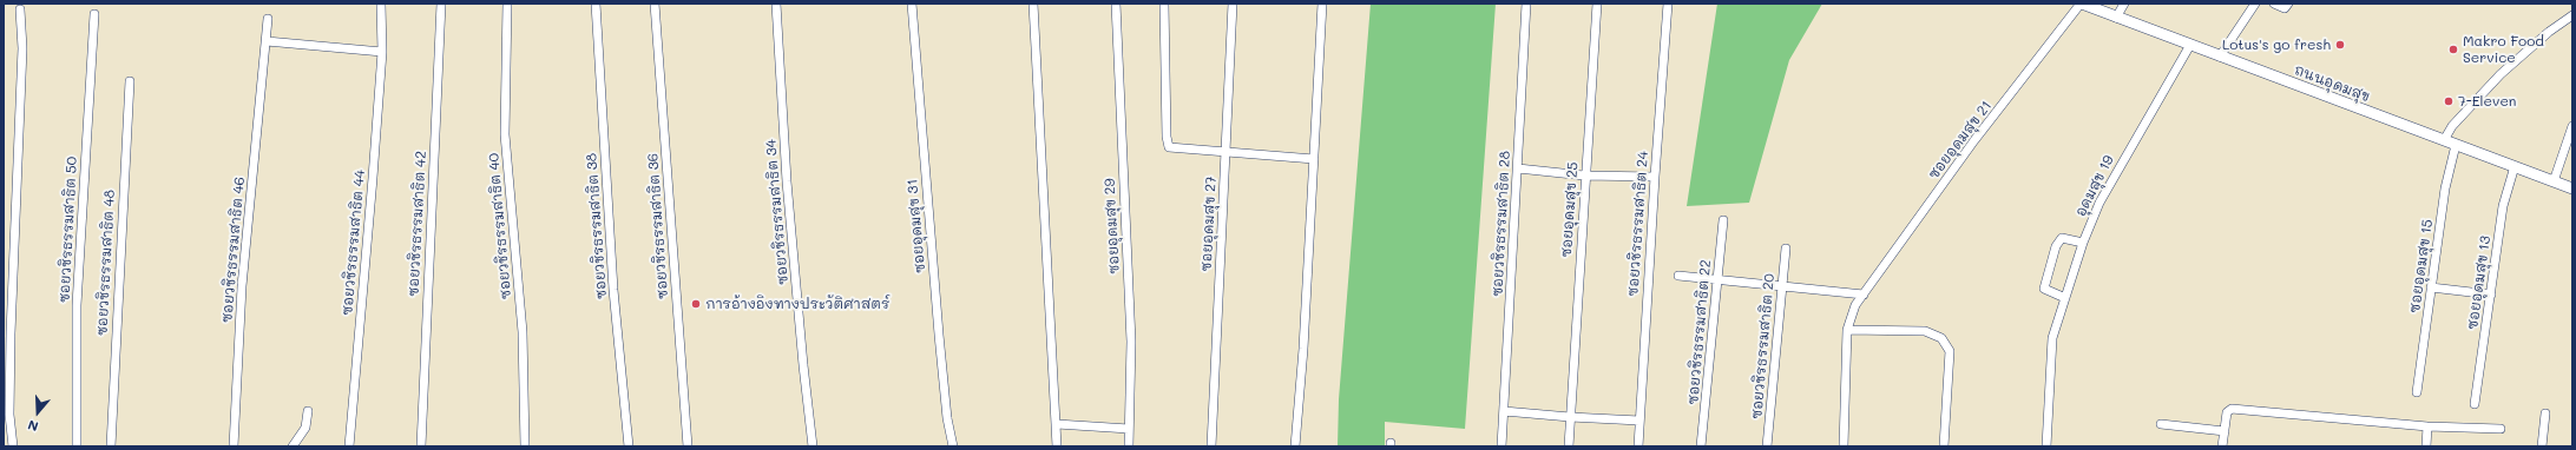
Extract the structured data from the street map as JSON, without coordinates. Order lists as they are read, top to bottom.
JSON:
{
  "streets": {
    "main road": ["ถนนอุดมสุข"],
    "street": [
      "ซอยอุดมสุข 21",
      "อุดมสุข 19",
      "ซอยอุดมสุข 25",
      "ซอยวชิรธรรมสาธิต 34",
      "ซอยวชิรธรรมสาธิต 42",
      "ซอยอุดมสุข 27",
      "ซอยวชิรธรรมสาธิต 28",
      "ซอยวชิรธรรมสาธิต 24",
      "ซอยวชิรธรรมสาธิต 40",
      "ซอยวชิรธรรมสาธิต 38",
      "ซอยวชิรธรรมสาธิต 36",
      "ซอยอุดมสุข 31",
      "ซอยอุดมสุข 29",
      "ซอยวชิรธรรมสาธิต 50",
      "ซอยวชิรธรรมสาธิต 44",
      "ซอยวชิรธรรมสาธิต 46",
      "ซอยวชิรธรรมสาธิต 48",
      "ซอยอุดมสุข 15",
      "ซอยอุดมสุข 13",
      "ซอยวชิรธรรมสาธิต 22",
      "ซอยวชิรธรรมสาธิต 20"
    ]
  },
  "crossings": [
    ["ถนนอุดมสุข", "ซอยอุดมสุข 21"],
    ["ถนนอุดมสุข", "อุดมสุข 19"],
    ["ถนนอุดมสุข", "ซอยอุดมสุข 15"],
    ["ถนนอุดมสุข", "ซอยอุดมสุข 13"]
  ],
  "places": [
    "Lotus's go fresh",
    "Makro Food Service",
    "7-Eleven",
    "การอ้างอิงทางประวัติศาสตร์"
  ],
  "north": "bottom"
}
